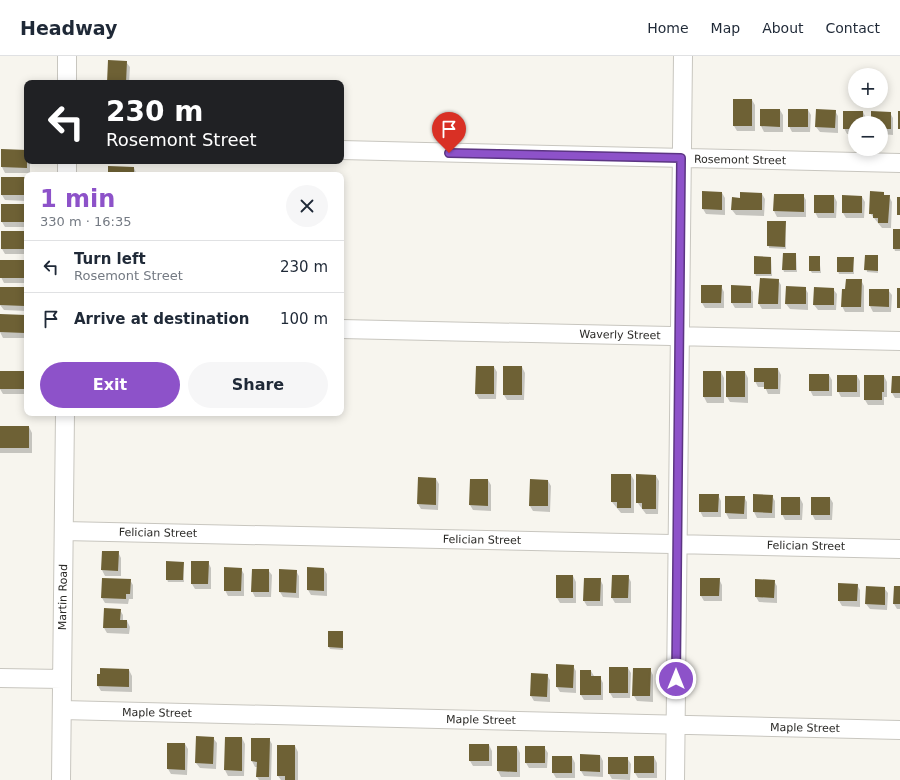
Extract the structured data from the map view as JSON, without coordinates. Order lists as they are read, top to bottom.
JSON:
{
  "streets": {
    "street": [
      "Rosemont Street",
      "Waverly Street",
      "Felician Street",
      "Martin Road",
      "Maple Street"
    ]
  },
  "crossings": [
    ["Felician Street", "Martin Road"],
    ["Martin Road", "Maple Street"]
  ],
  "page": {
    "header": "Headway",
    "nav": [
      "Home",
      "Map",
      "About",
      "Contact"
    ],
    "map_buttons": ["+", "−"],
    "turn": ["230 m", "Rosemont Street"],
    "heading": ["1 min", "330 m · 16:35"],
    "list": [
      {
        "name": "Turn left",
        "note": "Rosemont Street",
        "value": "230 m"
      },
      {
        "name": "Arrive at destination",
        "value": "100 m"
      }
    ],
    "buttons": ["Exit", "Share"]
  }
}
